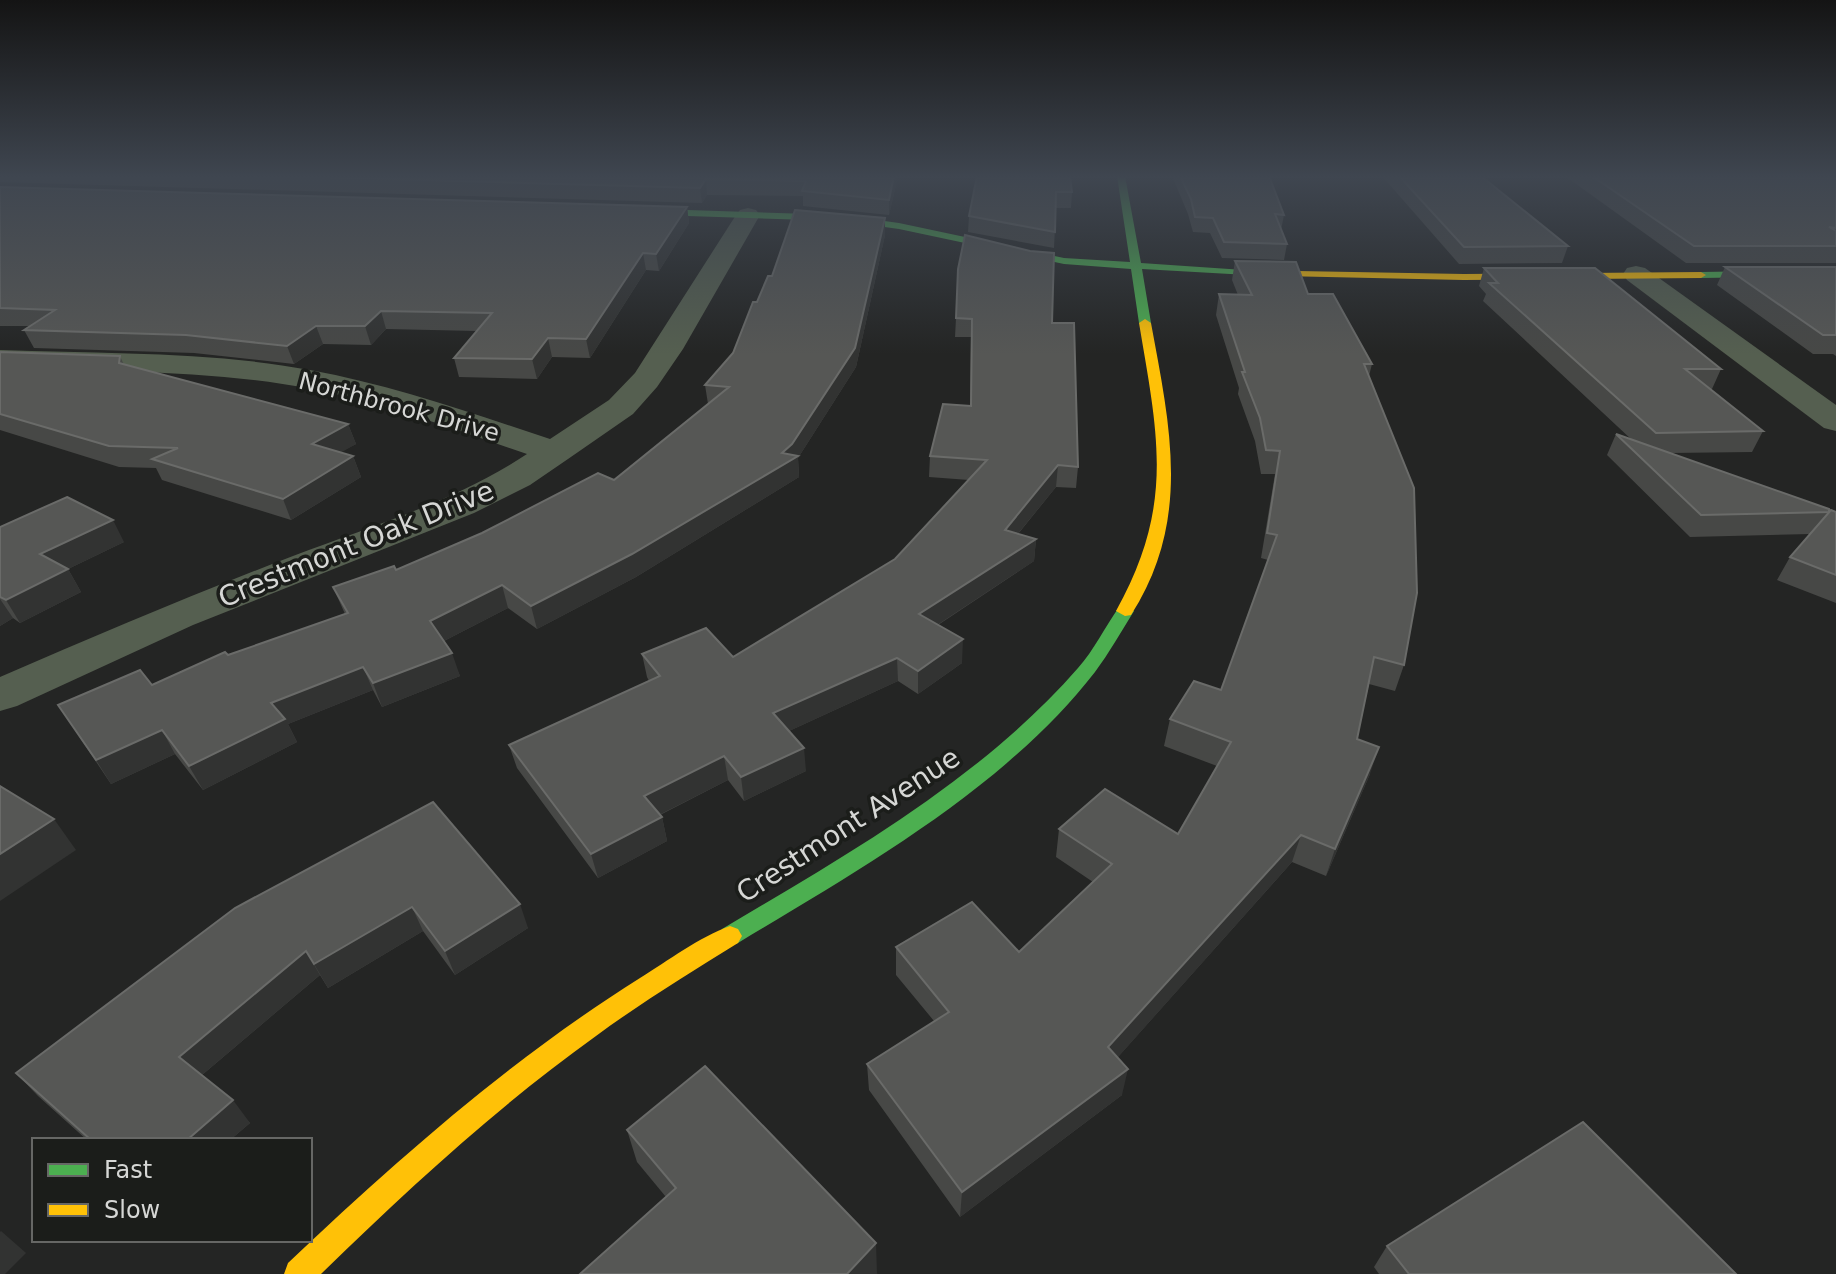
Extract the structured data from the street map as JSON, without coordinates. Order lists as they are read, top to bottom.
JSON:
{
  "streets": {
    "street": ["Northbrook Drive", "Crestmont Oak Drive", "Crestmont Avenue"]
  },
  "crossings": [
    ["Northbrook Drive", "Crestmont Oak Drive"]
  ],
  "legend": ["Fast", "Slow"]
}
